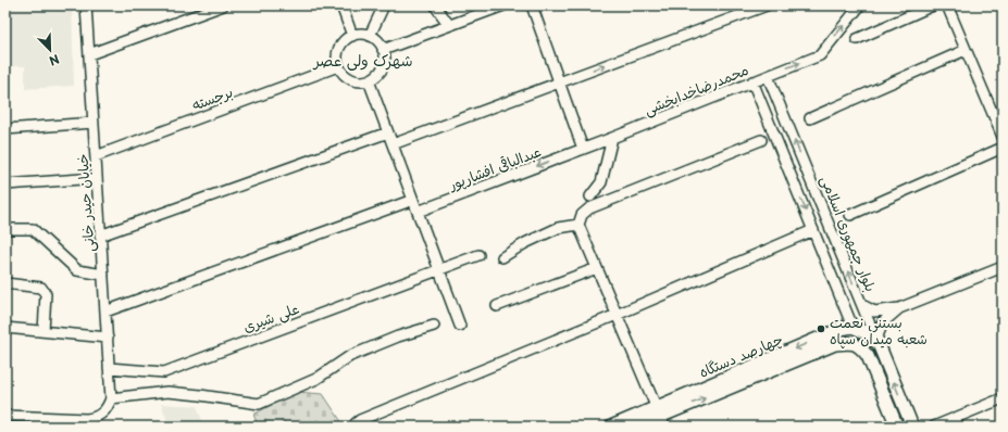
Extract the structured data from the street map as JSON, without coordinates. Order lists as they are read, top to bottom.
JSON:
{
  "streets": {
    "main road": ["بلوار جمهوری اسلامی", "چهارصد دستگاه"],
    "street": [
      "محمدرضاخدابخشی",
      "برجسته",
      "عبدالباقی افشارپور",
      "خیابان حیدر خانی",
      "علی شیری"
    ]
  },
  "crossings": [
    ["محمدرضاخدابخشی", "عبدالباقی افشارپور"],
    ["محمدرضاخدابخشی", "بلوار جمهوری اسلامی"],
    ["برجسته", "خیابان حیدر خانی"],
    ["خیابان حیدر خانی", "علی شیری"]
  ],
  "districts": ["شهرک ولی عصر"],
  "places": ["بستنی نعمت شعبه میدان سپاه"],
  "north": "bottom right"
}
